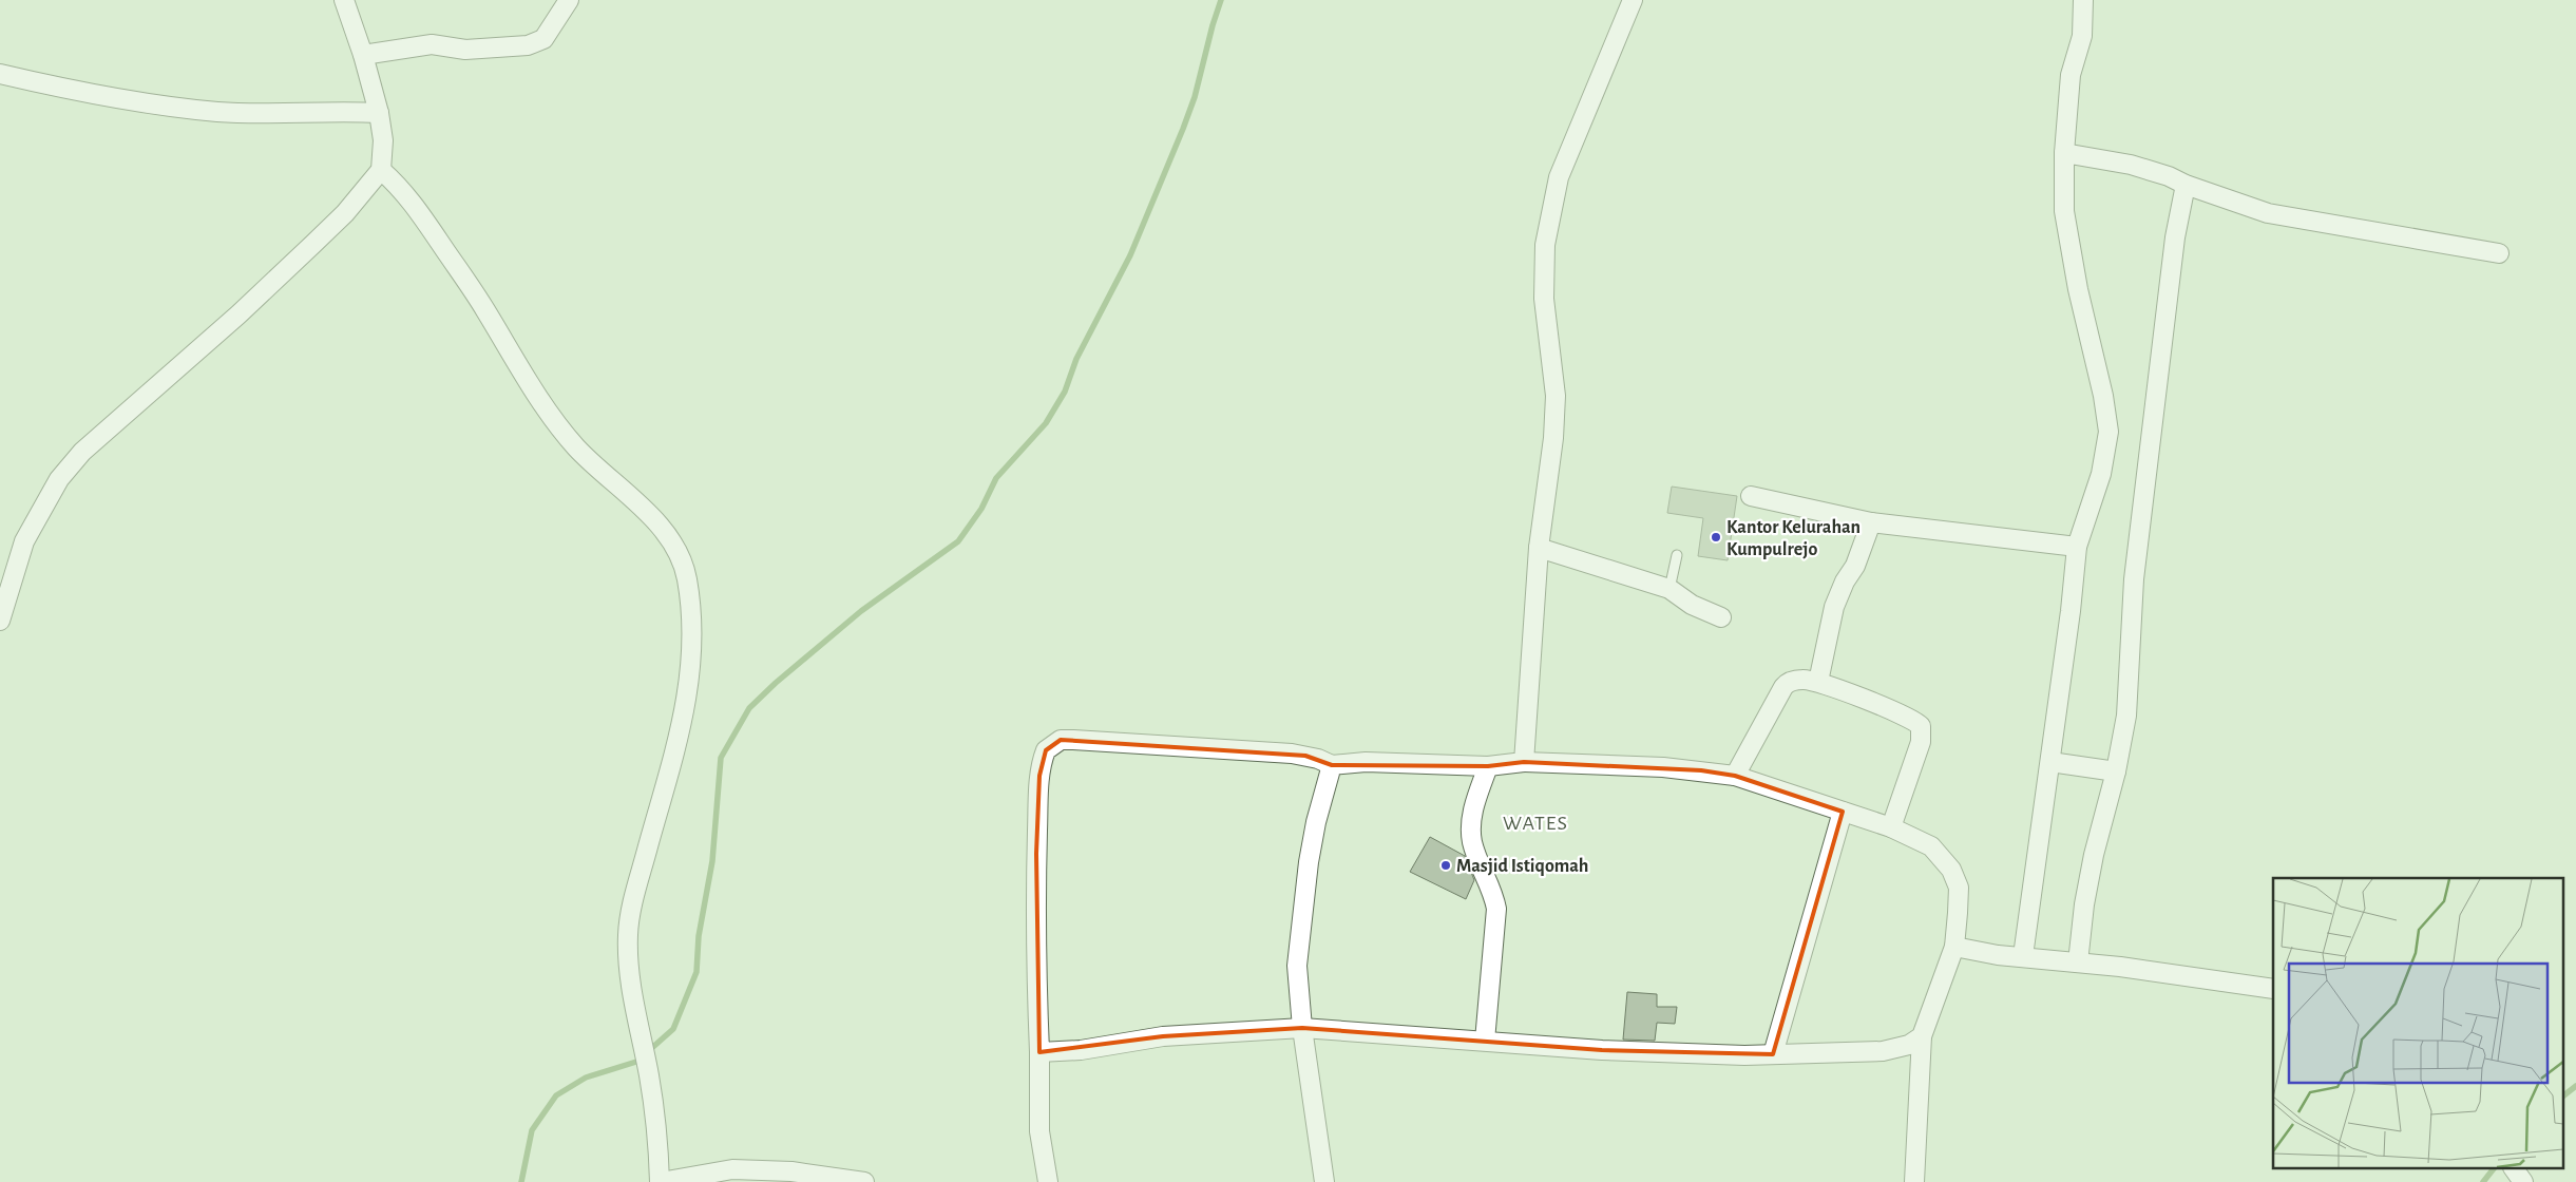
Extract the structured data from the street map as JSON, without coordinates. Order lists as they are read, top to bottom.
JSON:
{
  "districts": ["WATES"],
  "places": ["Kantor Kelurahan Kumpulrejo", "Masjid Istiqomah"]
}
